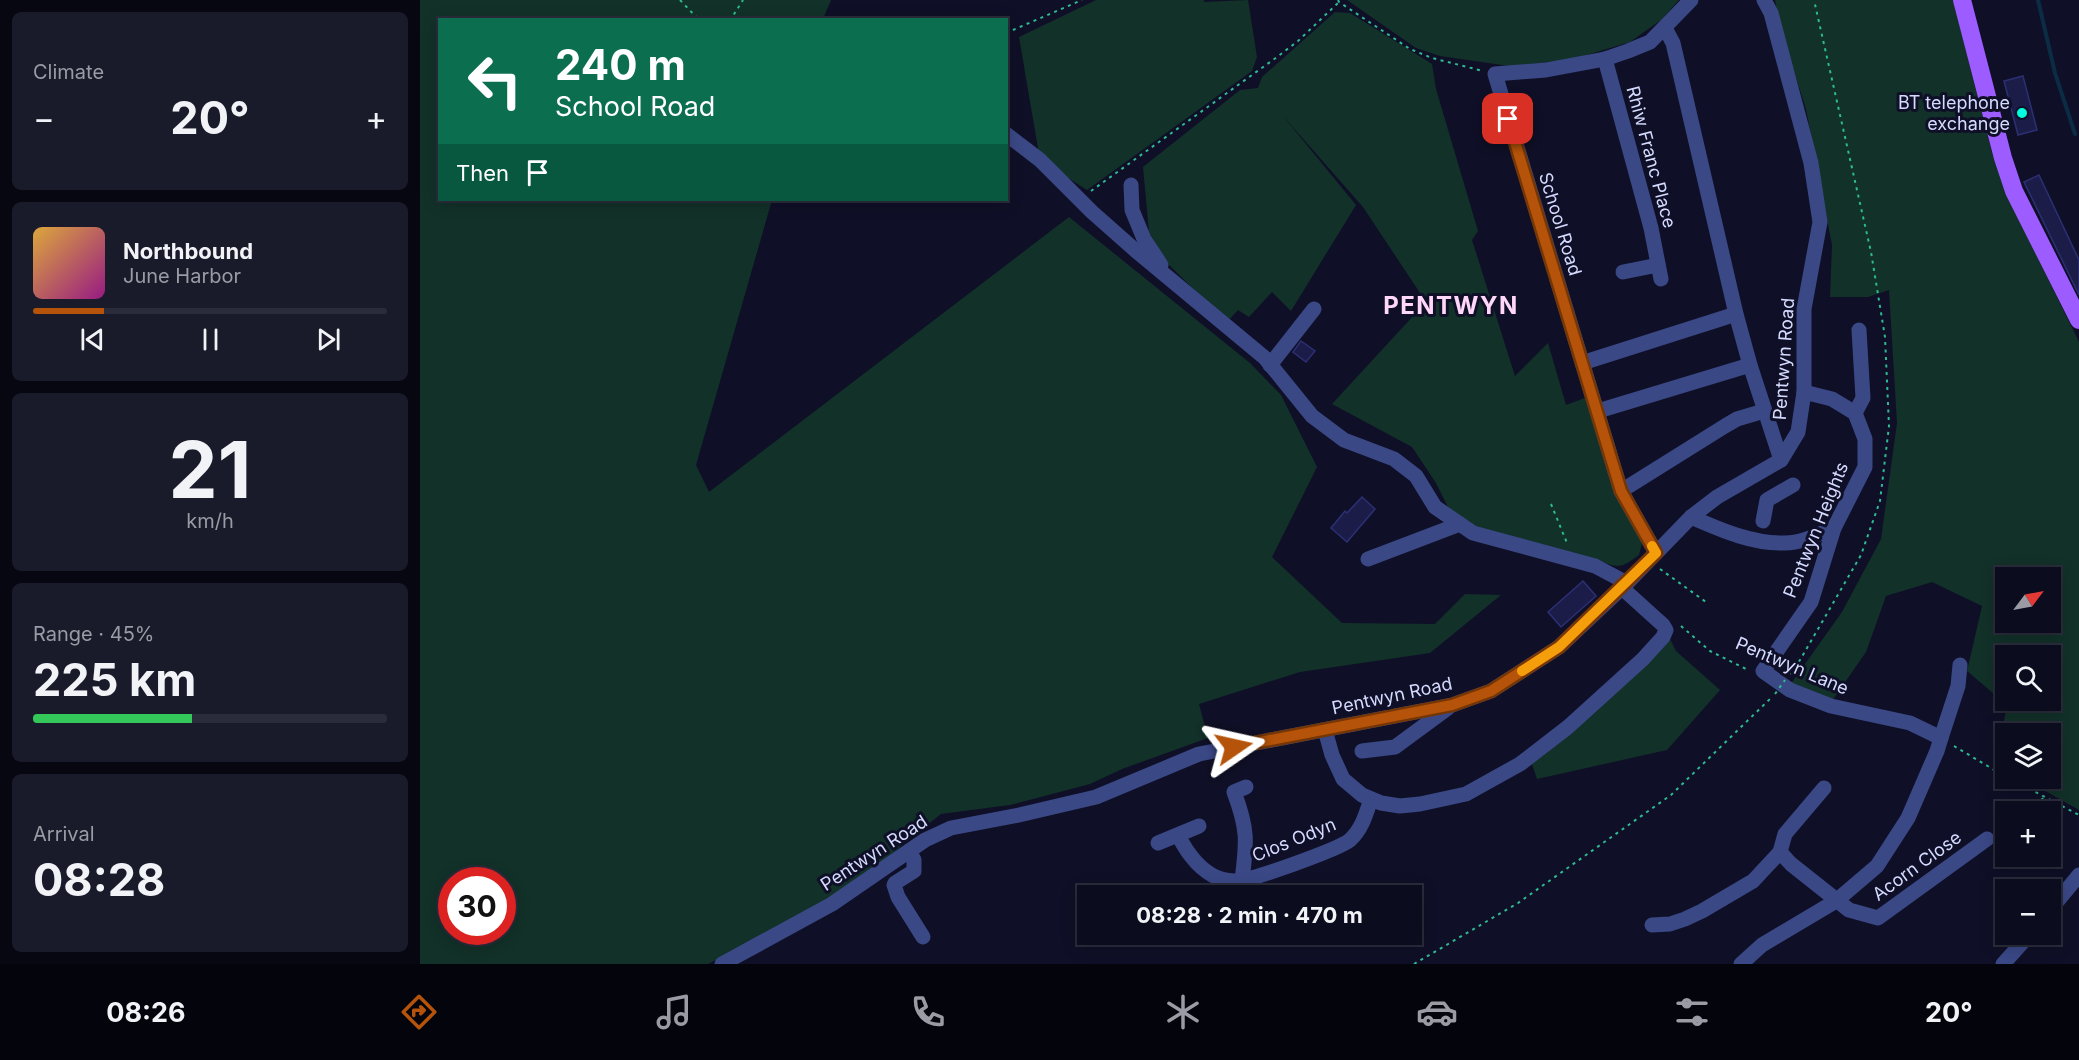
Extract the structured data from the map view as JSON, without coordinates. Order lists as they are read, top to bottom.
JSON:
{
  "streets": {
    "street": [
      "Rhiw Franc Place",
      "School Road",
      "Pentwyn Road",
      "Pentwyn Heights",
      "Pentwyn Lane",
      "Clos Odyn",
      "Acorn Close"
    ]
  },
  "crossings": [
    ["School Road", "Pentwyn Road"],
    ["Pentwyn Heights", "Pentwyn Lane"]
  ],
  "districts": ["PENTWYN"],
  "places": ["BT telephone exchange"],
  "north": "top right",
  "page": {
    "tile": [
      "Climate",
      ["21", "km/h"],
      ["Range · 45%", "225 km"],
      ["Arrival", "08:28"]
    ],
    "turn": ["240 m", "School Road"],
    "heat": ["−", "20°", "+"],
    "then": "Then",
    "song": ["Northbound", "June Harbor"],
    "map_buttons": ["+", "−"],
    "limit": "30",
    "trip": "08:28 · 2 min · 470 m",
    "tabs": ["08:26", "20°"]
  }
}
